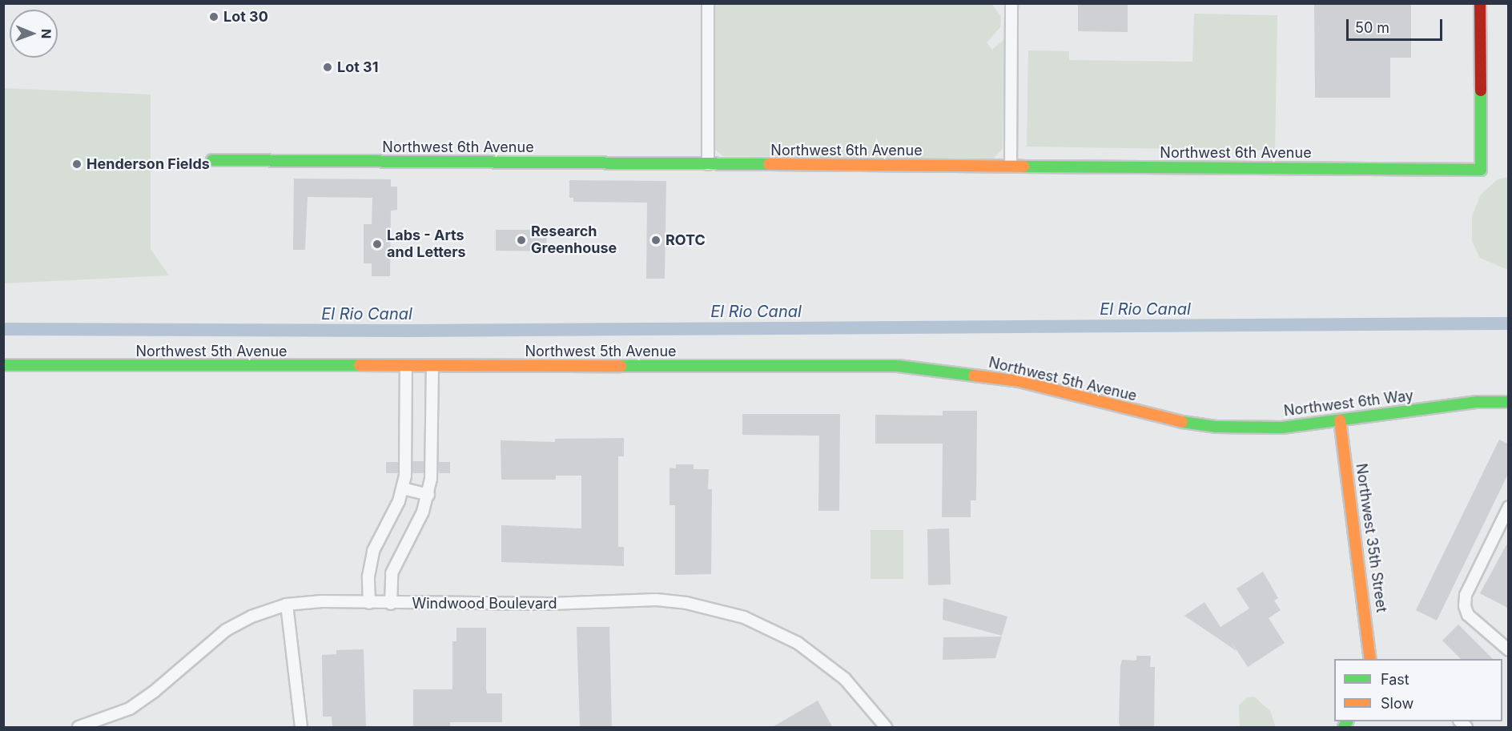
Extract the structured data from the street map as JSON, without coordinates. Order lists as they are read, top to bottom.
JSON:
{
  "streets": {
    "street": [
      "Northwest 6th Avenue",
      "Northwest 5th Avenue",
      "Northwest 6th Way",
      "Northwest 35th Street",
      "Windwood Boulevard"
    ]
  },
  "crossings": [
    ["Northwest 5th Avenue", "Northwest 6th Way"],
    ["Northwest 6th Way", "Northwest 35th Street"]
  ],
  "water": ["El Rio Canal"],
  "places": [
    "Lot 30",
    "Lot 31",
    "Henderson Fields",
    "Research Greenhouse",
    "ROTC",
    "Labs - Arts and Letters"
  ],
  "legend": ["Fast", "Slow"],
  "scale_bar": "50 m",
  "north": "right"
}
